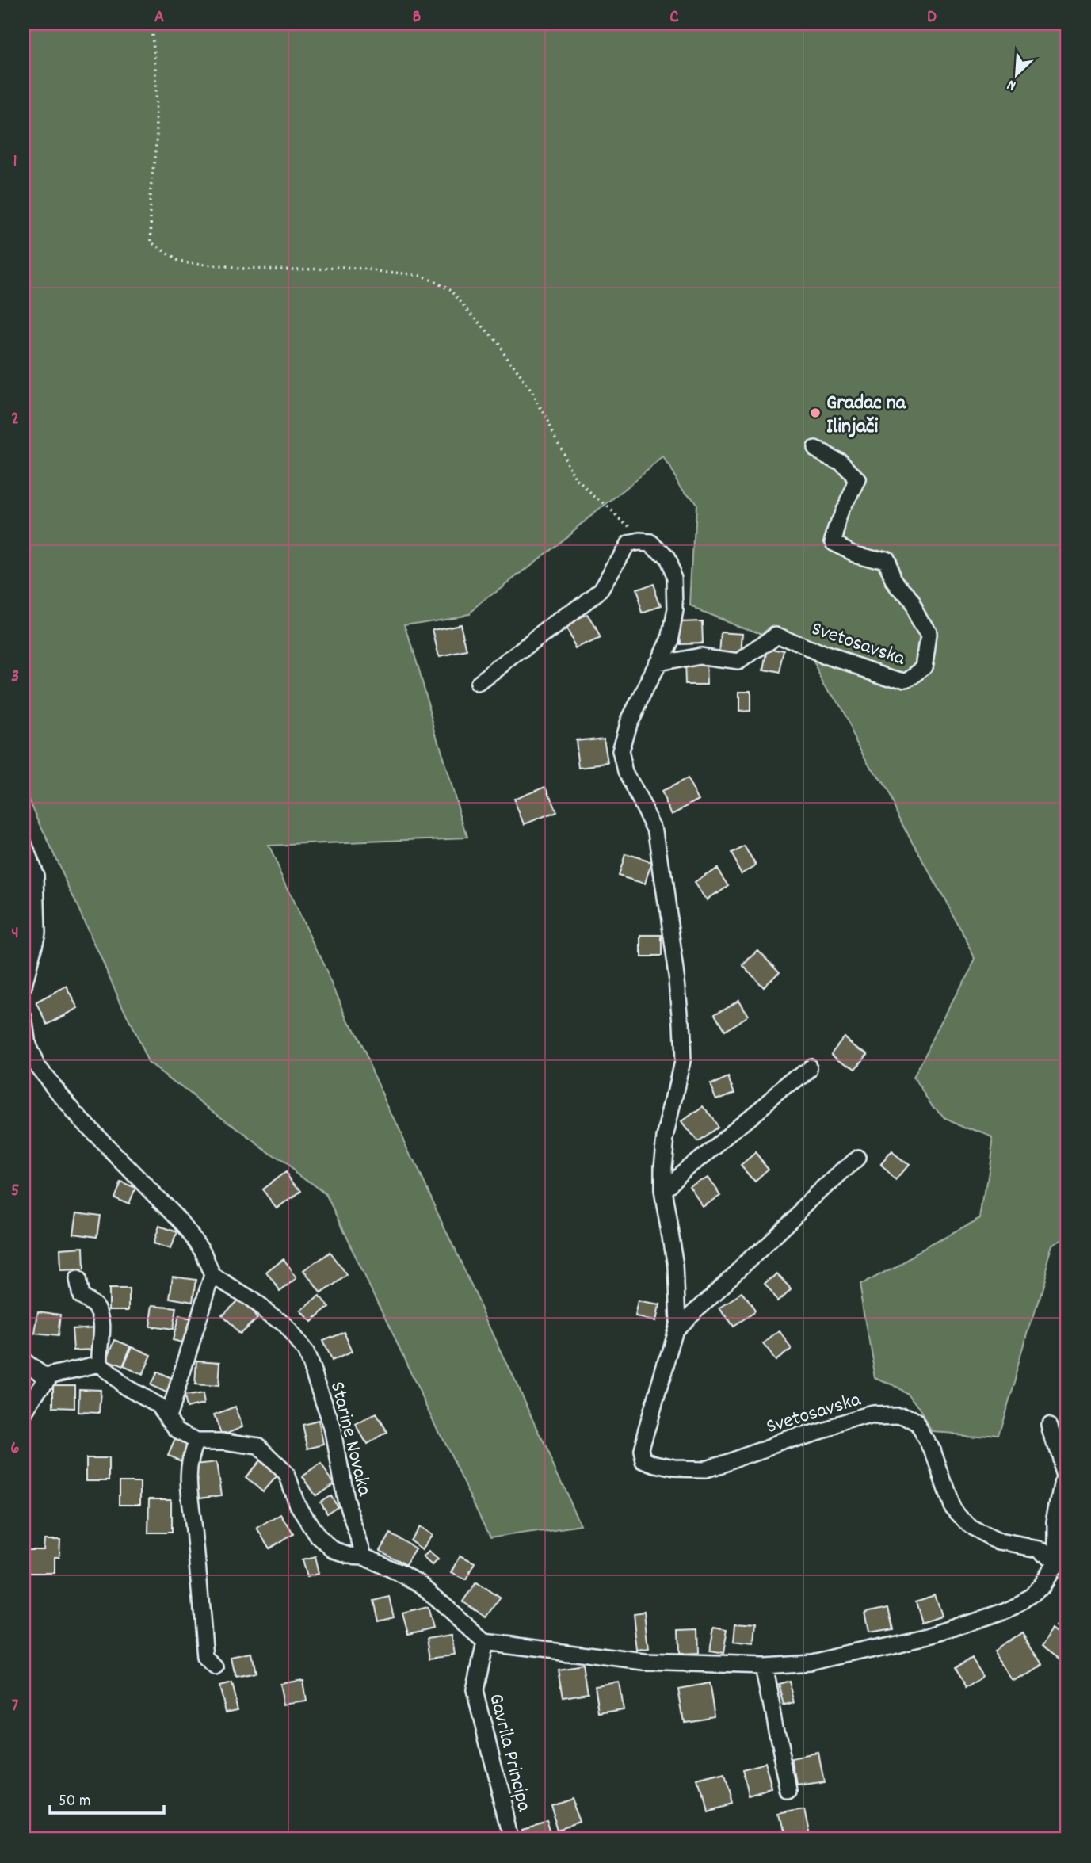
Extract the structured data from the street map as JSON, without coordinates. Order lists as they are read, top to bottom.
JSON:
{
  "streets": {
    "street": ["Svetosavska", "Starine Novaka", "Gavrila Principa"]
  },
  "places": ["Gradac na Ilinjači"],
  "scale_bar": "50 m",
  "north": "bottom left",
  "grid": {
    "columns": [
      "A",
      "B",
      "C",
      "D"
    ],
    "rows": [
      "1",
      "2",
      "3",
      "4",
      "5",
      "6",
      "7"
    ]
  }
}
